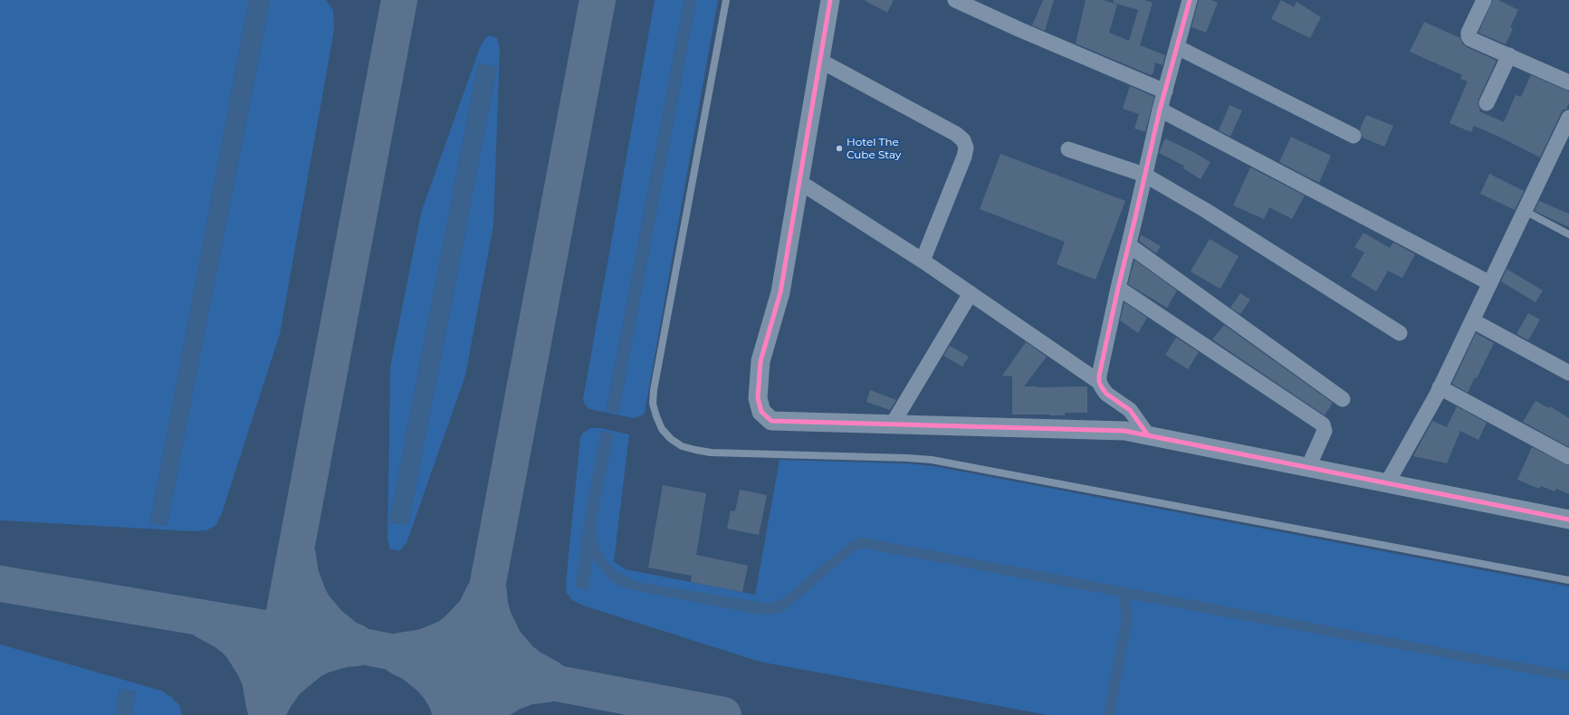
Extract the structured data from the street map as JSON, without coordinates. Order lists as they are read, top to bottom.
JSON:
{
  "places": ["Hotel The Cube Stay"]
}
